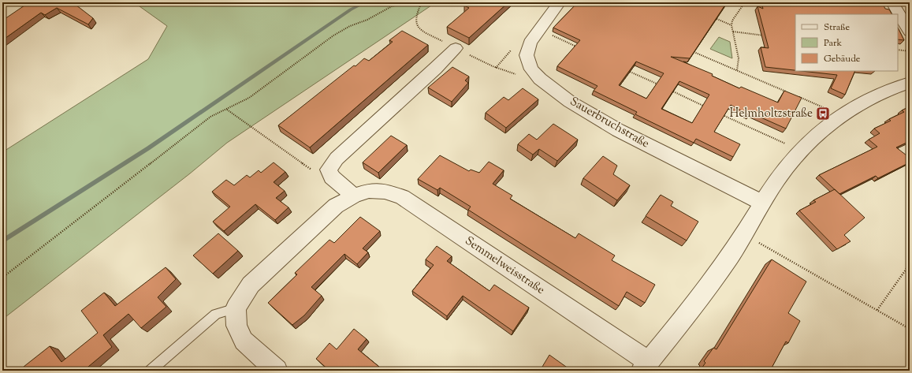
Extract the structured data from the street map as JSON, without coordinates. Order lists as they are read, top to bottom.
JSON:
{
  "streets": {
    "street": ["Sauerbruchstraße", "Semmelweisstraße"]
  },
  "places": {
    "bus stop": ["Helmholtzstraße"]
  },
  "legend": ["Straße", "Park", "Gebäude"]
}
